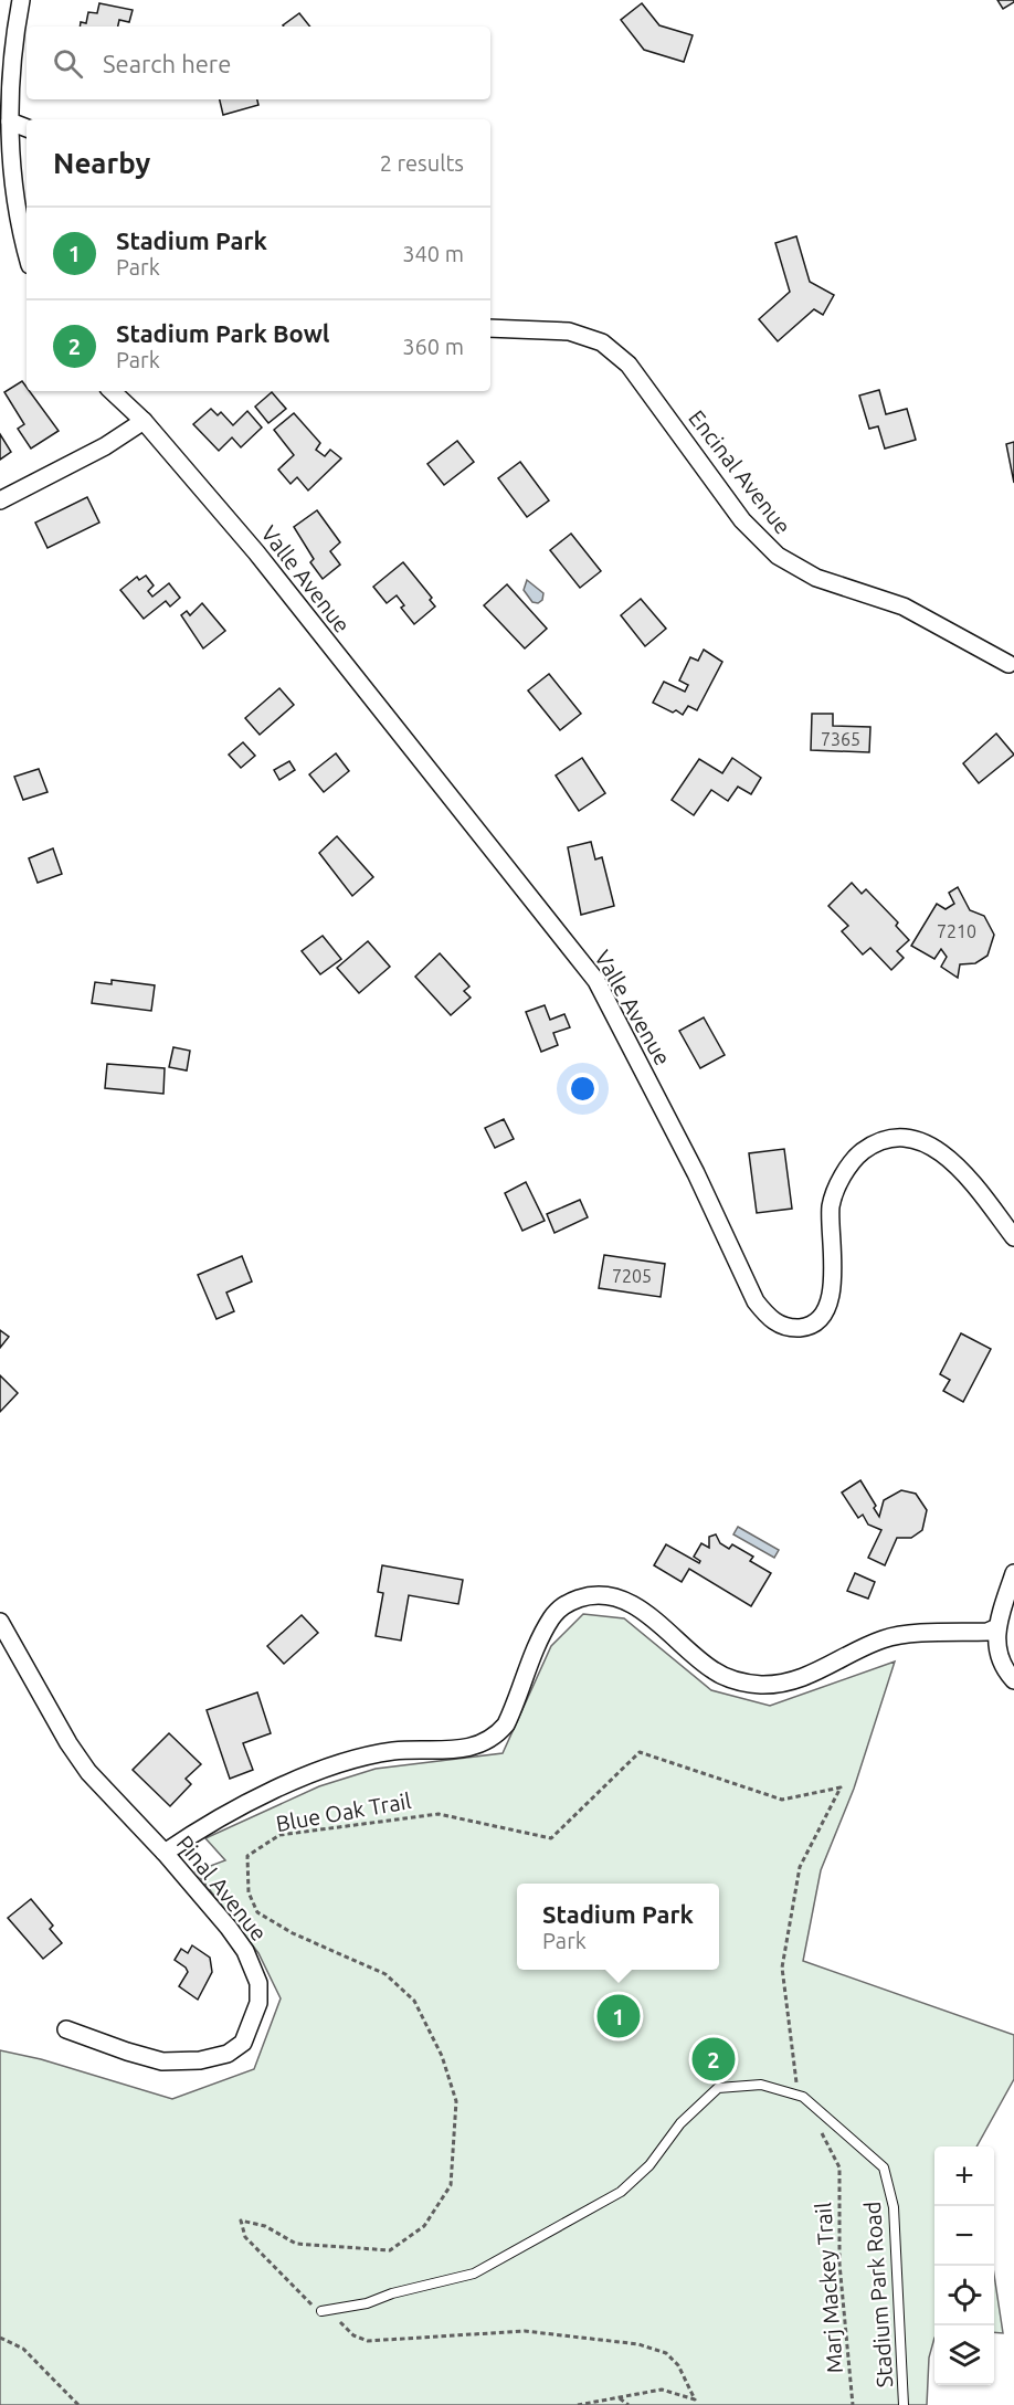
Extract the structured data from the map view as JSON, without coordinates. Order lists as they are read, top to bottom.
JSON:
{
  "streets": {
    "street": ["Encinal Avenue", "Valle Avenue", "Pinal Avenue"],
    "lane": ["Stadium Park Road"],
    "path": ["Blue Oak Trail", "Marj Mackey Trail"]
  },
  "crossings": [
    ["Blue Oak Trail", "Stadium Park Road"]
  ],
  "house_numbers": ["7365", "7210", "7205"],
  "page": {
    "search": "Search here",
    "heading": ["Nearby", "2 results"],
    "list": [
      {
        "mark": "1",
        "name": "Stadium Park",
        "note": "Park",
        "value": "340 m"
      },
      {
        "mark": "2",
        "name": "Stadium Park Bowl",
        "note": "Park",
        "value": "360 m"
      }
    ],
    "popup": ["Stadium Park", "Park"],
    "pins": ["1", "2"],
    "map_buttons": ["+", "−"]
  }
}
